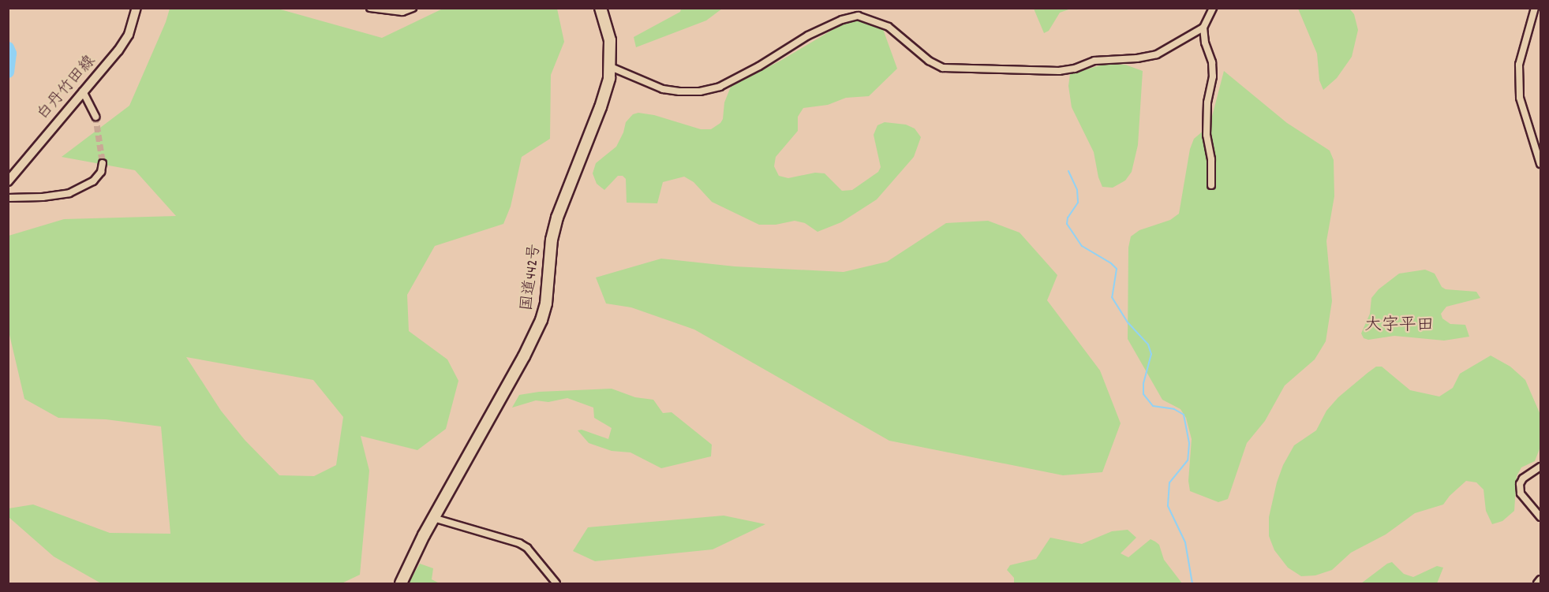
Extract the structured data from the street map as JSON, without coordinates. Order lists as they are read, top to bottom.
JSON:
{
  "streets": {
    "highway": ["国道442号"],
    "main road": ["白丹竹田線"]
  },
  "districts": ["大字平田"]
}
